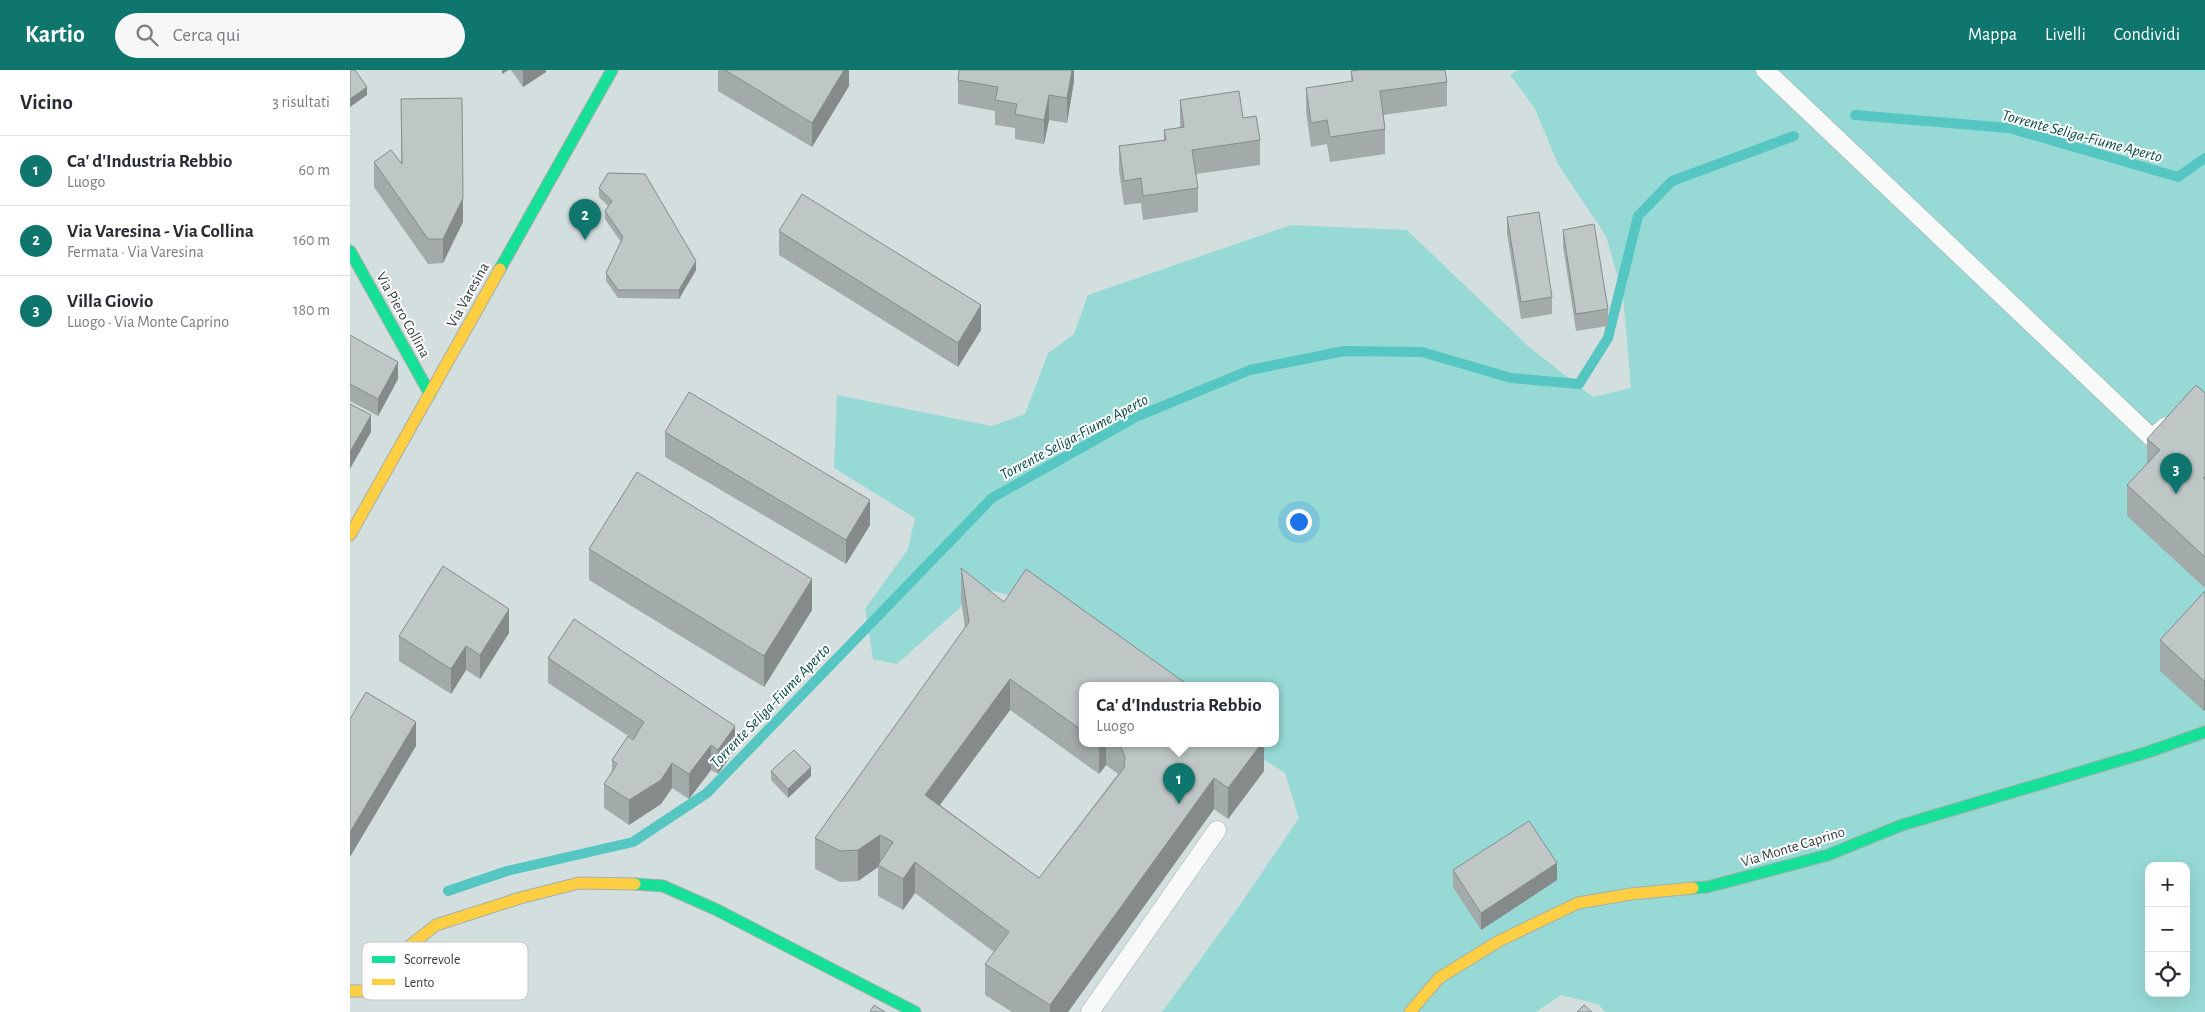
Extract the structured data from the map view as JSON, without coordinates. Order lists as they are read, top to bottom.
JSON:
{
  "streets": {
    "street": ["Via Varesina", "Via Piero Collina", "Via Monte Caprino"]
  },
  "crossings": [
    ["Via Varesina", "Via Piero Collina"]
  ],
  "water": ["Torrente Seliga-Fiume Aperto"],
  "legend": ["Scorrevole", "Lento"],
  "page": {
    "header": "Kartio",
    "search": "Cerca qui",
    "nav": ["Mappa", "Livelli", "Condividi"],
    "heading": ["Vicino", "3 risultati"],
    "list": [
      {
        "mark": "1",
        "name": "Ca' d'Industria Rebbio",
        "note": "Luogo",
        "value": "60 m"
      },
      {
        "mark": "2",
        "name": "Via Varesina - Via Collina",
        "note": "Fermata · Via Varesina",
        "value": "160 m"
      },
      {
        "mark": "3",
        "name": "Villa Giovio",
        "note": "Luogo · Via Monte Caprino",
        "value": "180 m"
      }
    ],
    "pins": ["2", "3", "1"],
    "popup": ["Ca' d'Industria Rebbio", "Luogo"],
    "map_buttons": ["+", "−"]
  }
}
